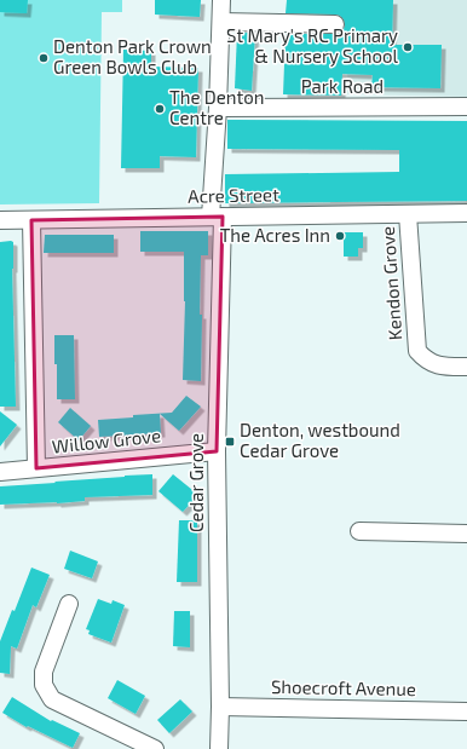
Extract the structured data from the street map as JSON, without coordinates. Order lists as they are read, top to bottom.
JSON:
{
  "streets": {
    "street": [
      "Park Road",
      "Acre Street",
      "Kendon Grove",
      "Willow Grove",
      "Cedar Grove",
      "Shoecroft Avenue"
    ]
  },
  "crossings": [
    ["Park Road", "Cedar Grove"],
    ["Acre Street", "Kendon Grove"],
    ["Acre Street", "Cedar Grove"],
    ["Willow Grove", "Cedar Grove"],
    ["Cedar Grove", "Shoecroft Avenue"]
  ],
  "places": {
    "other": [
      "St Mary's RC Primary & Nursery School",
      "Denton Park Crown Green Bowls Club",
      "The Denton Centre",
      "The Acres Inn"
    ],
    "transit": ["Denton, westbound Cedar Grove"]
  }
}
